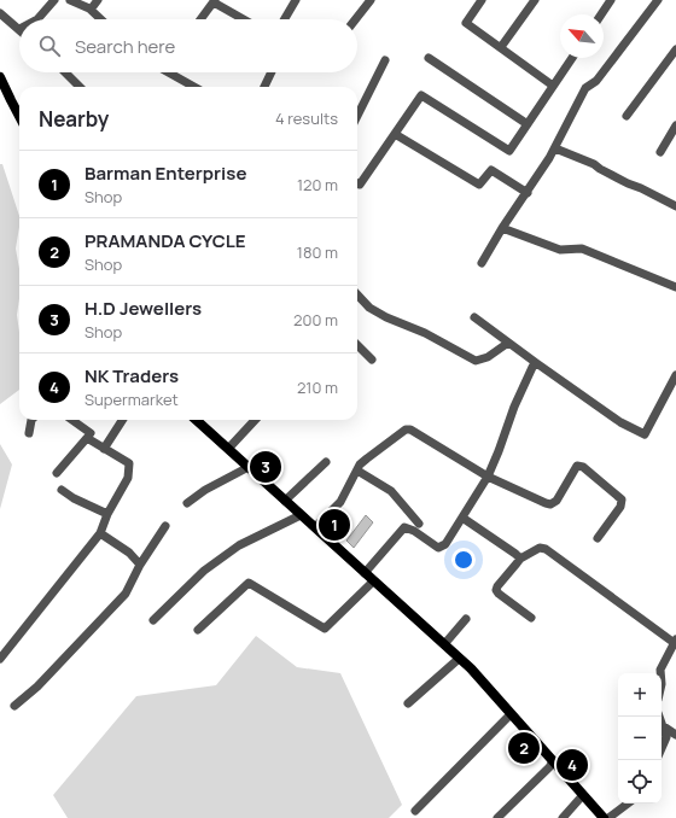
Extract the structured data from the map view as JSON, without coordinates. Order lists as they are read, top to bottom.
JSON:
{
  "north": "top left",
  "page": {
    "search": "Search here",
    "heading": ["Nearby", "4 results"],
    "list": [
      {
        "mark": "1",
        "name": "Barman Enterprise",
        "note": "Shop",
        "value": "120 m"
      },
      {
        "mark": "2",
        "name": "PRAMANDA CYCLE",
        "note": "Shop",
        "value": "180 m"
      },
      {
        "mark": "3",
        "name": "H.D Jewellers",
        "note": "Shop",
        "value": "200 m"
      },
      {
        "mark": "4",
        "name": "NK Traders",
        "note": "Supermarket",
        "value": "210 m"
      }
    ],
    "pins": [
      "3",
      "1",
      "2",
      "4"
    ],
    "map_buttons": ["+", "−"]
  }
}
